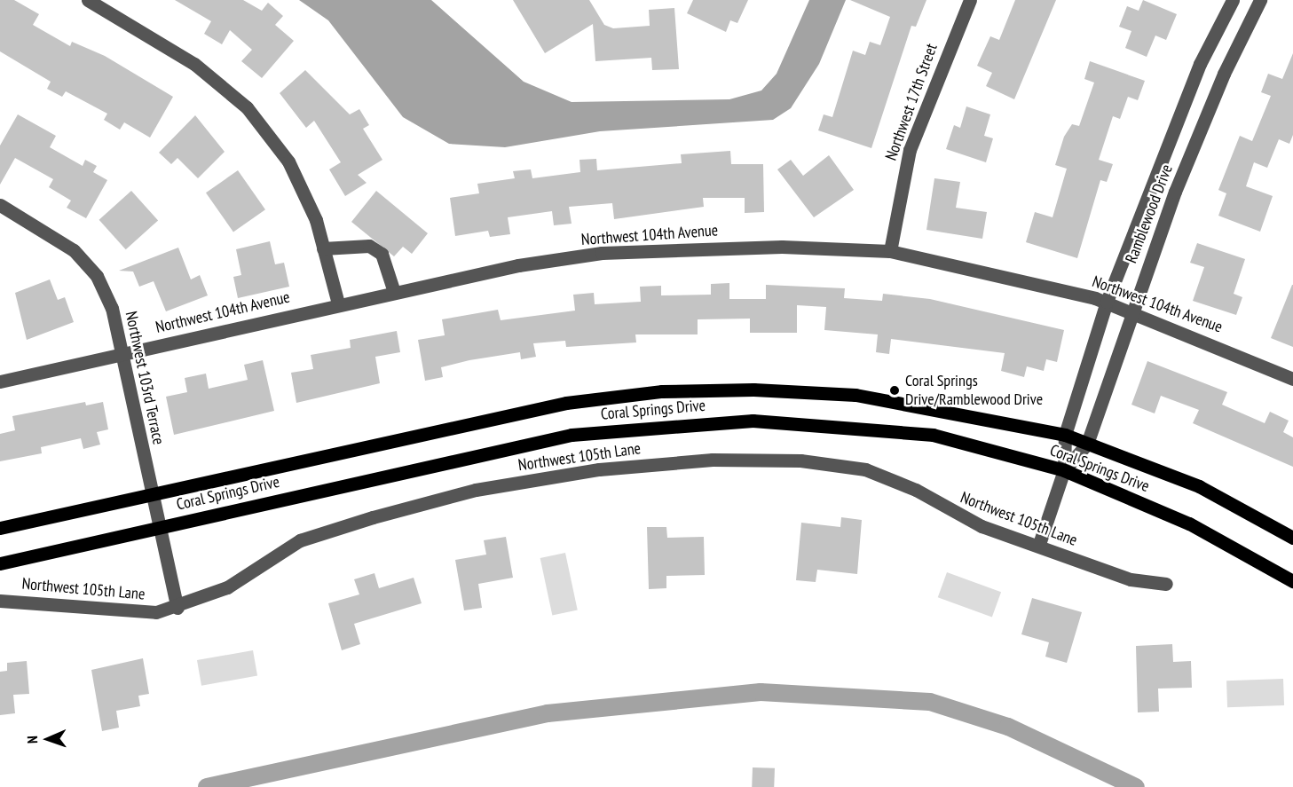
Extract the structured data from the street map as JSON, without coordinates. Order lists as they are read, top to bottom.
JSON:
{
  "streets": {
    "main road": ["Coral Springs Drive"],
    "street": [
      "Northwest 17th Street",
      "Ramblewood Drive",
      "Northwest 104th Avenue",
      "Northwest 103rd Terrace",
      "Northwest 105th Lane"
    ]
  },
  "crossings": [
    ["Northwest 17th Street", "Northwest 104th Avenue"],
    ["Ramblewood Drive", "Northwest 104th Avenue"],
    ["Ramblewood Drive", "Coral Springs Drive"],
    ["Ramblewood Drive", "Northwest 105th Lane"],
    ["Northwest 104th Avenue", "Northwest 103rd Terrace"],
    ["Northwest 103rd Terrace", "Coral Springs Drive"],
    ["Northwest 103rd Terrace", "Northwest 105th Lane"]
  ],
  "places": ["Coral Springs Drive/Ramblewood Drive"],
  "north": "left"
}
